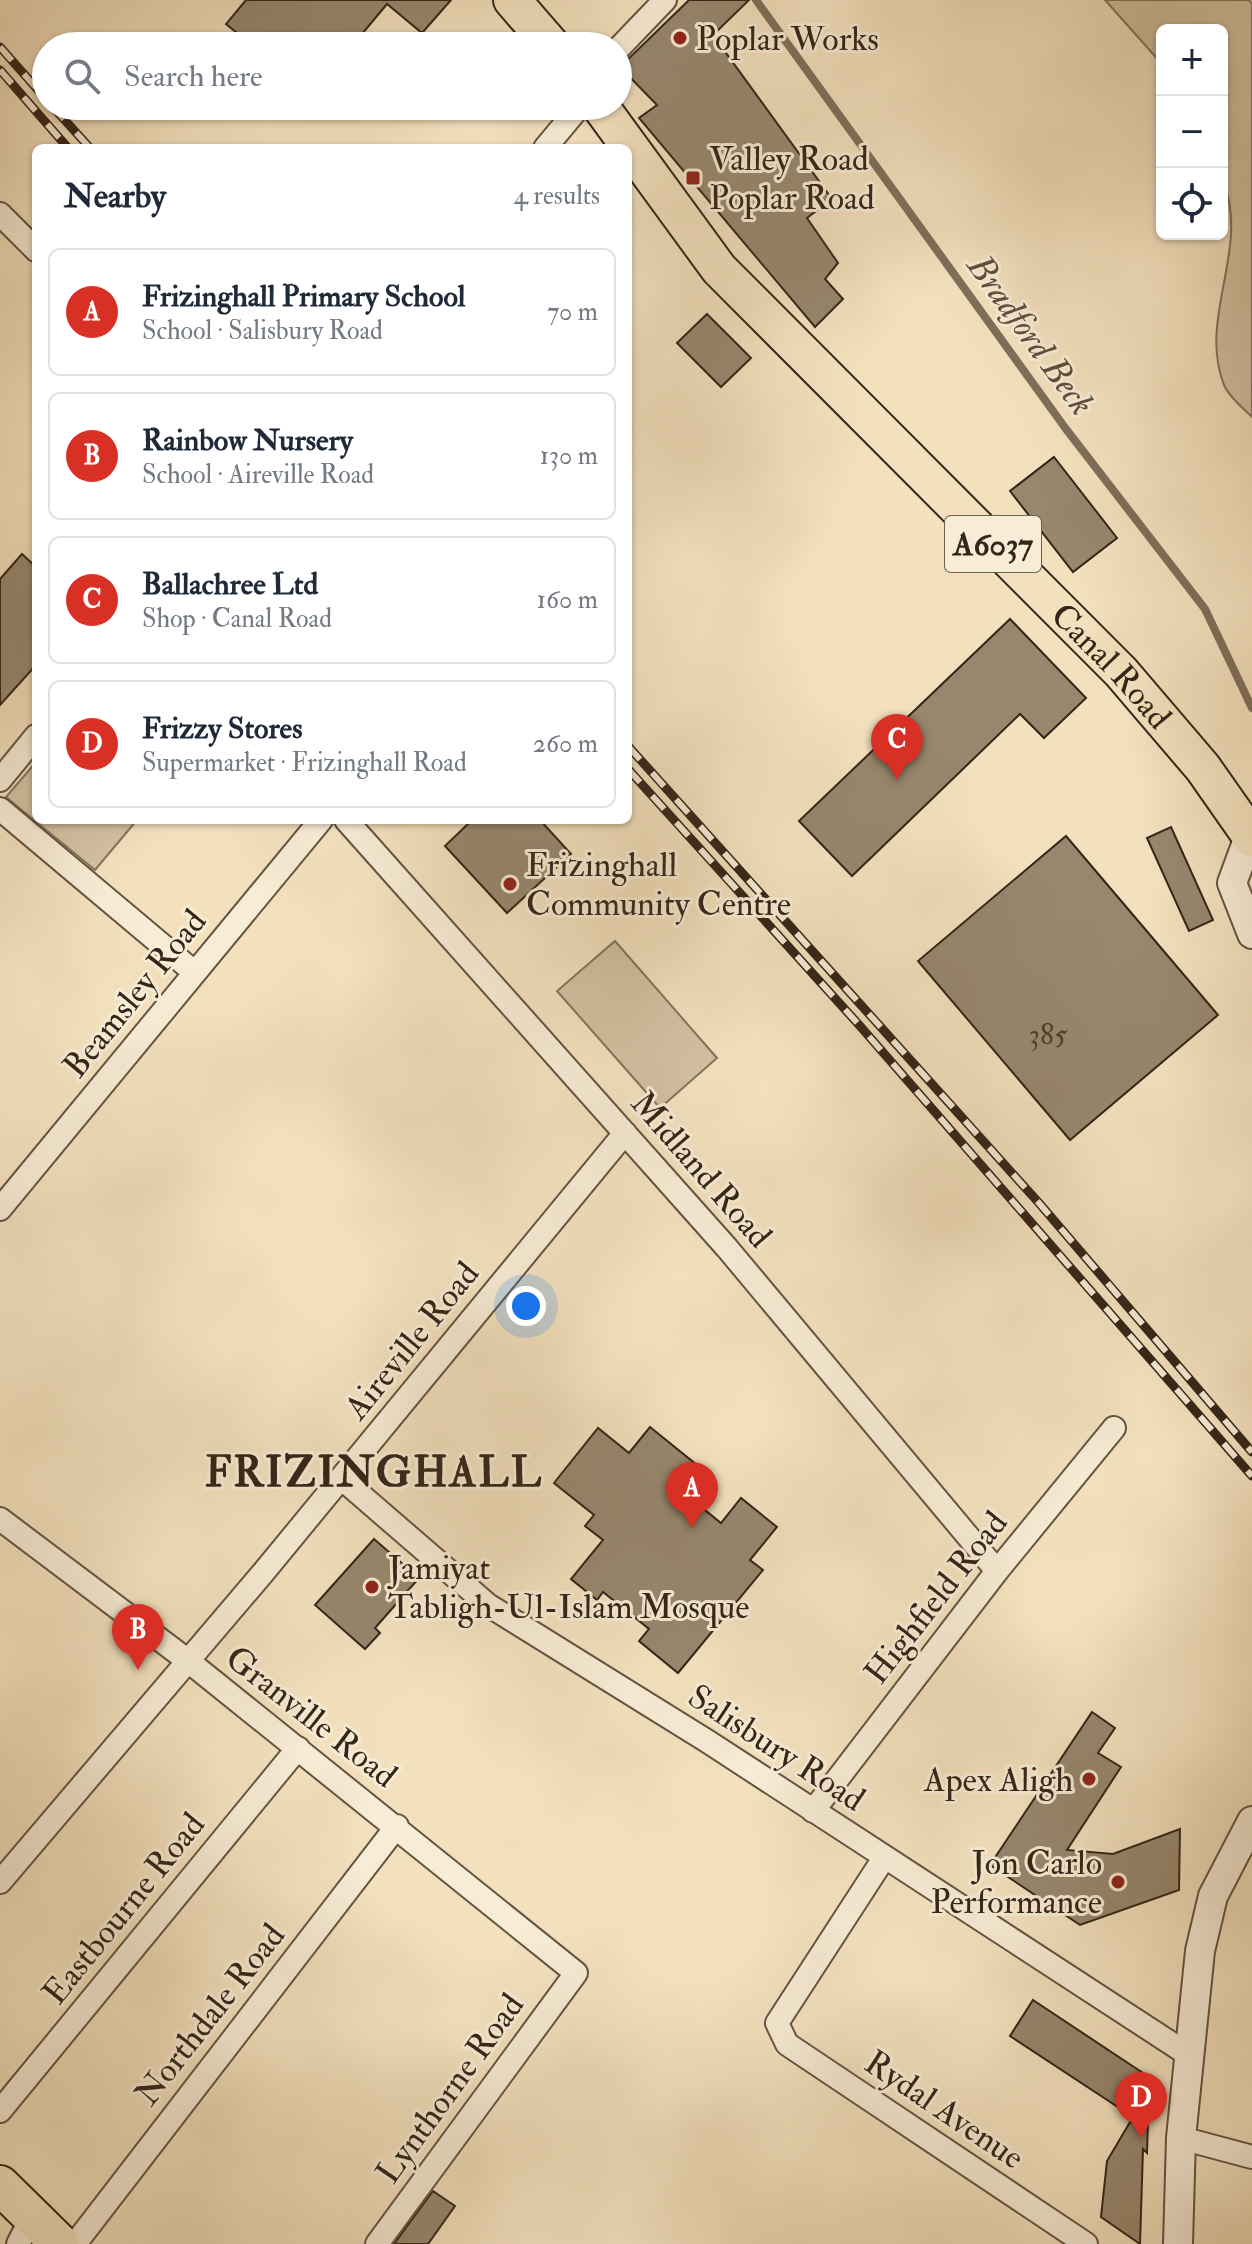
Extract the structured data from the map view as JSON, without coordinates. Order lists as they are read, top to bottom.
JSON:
{
  "streets": {
    "main road": ["A6037", "Canal Road"],
    "street": [
      "Beamsley Road",
      "Midland Road",
      "Aireville Road",
      "Highfield Road",
      "Granville Road",
      "Salisbury Road",
      "Eastbourne Road",
      "Northdale Road",
      "Lynthorne Road",
      "Rydal Avenue"
    ]
  },
  "crossings": [
    ["Midland Road", "Aireville Road"],
    ["Midland Road", "Highfield Road"],
    ["Aireville Road", "Granville Road"],
    ["Aireville Road", "Salisbury Road"],
    ["Highfield Road", "Salisbury Road"],
    ["Granville Road", "Eastbourne Road"],
    ["Granville Road", "Northdale Road"],
    ["Granville Road", "Lynthorne Road"],
    ["Salisbury Road", "Rydal Avenue"]
  ],
  "districts": ["FRIZINGHALL"],
  "water": ["Bradford Beck"],
  "places": {
    "other": [
      "Poplar Works",
      "Frizinghall Community Centre",
      "Jamiyat Tabligh-Ul-Islam Mosque",
      "Apex Aligh",
      "Jon Carlo Performance"
    ],
    "transit": ["Valley Road Poplar Road"]
  },
  "house_numbers": ["385"],
  "page": {
    "map_buttons": ["+", "−"],
    "search": "Search here",
    "heading": ["Nearby", "4 results"],
    "list": [
      {
        "mark": "A",
        "name": "Frizinghall Primary School",
        "note": "School · Salisbury Road",
        "value": "70 m"
      },
      {
        "mark": "B",
        "name": "Rainbow Nursery",
        "note": "School · Aireville Road",
        "value": "130 m"
      },
      {
        "mark": "C",
        "name": "Ballachree Ltd",
        "note": "Shop · Canal Road",
        "value": "160 m"
      },
      {
        "mark": "D",
        "name": "Frizzy Stores",
        "note": "Supermarket · Frizinghall Road",
        "value": "260 m"
      }
    ],
    "pins": [
      "C",
      "A",
      "B",
      "D"
    ]
  }
}
